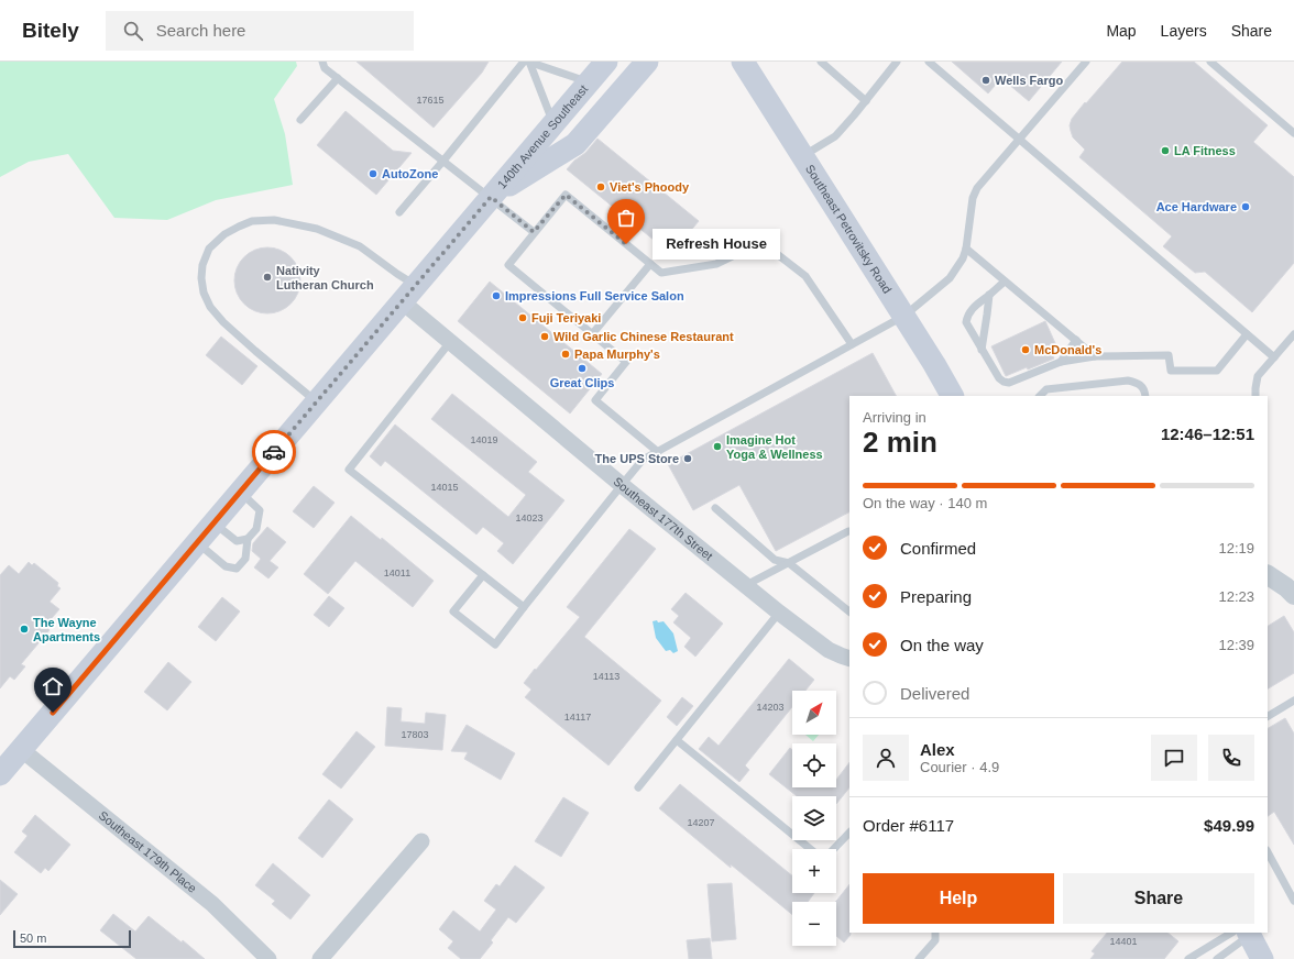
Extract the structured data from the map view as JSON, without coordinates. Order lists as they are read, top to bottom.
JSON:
{
  "streets": {
    "main road": ["140th Avenue Southeast", "Southeast Petrovitsky Road"],
    "street": ["Southeast 177th Street", "Southeast 179th Place"]
  },
  "crossings": [
    ["140th Avenue Southeast", "Southeast 177th Street"],
    ["140th Avenue Southeast", "Southeast 179th Place"]
  ],
  "places": [
    "Wells Fargo",
    "LA Fitness",
    "AutoZone",
    "Viet's Phoody",
    "Ace Hardware",
    "Refresh House",
    "Nativity Lutheran Church",
    "Impressions Full Service Salon",
    "Fuji Teriyaki",
    "Wild Garlic Chinese Restaurant",
    "McDonald's",
    "Papa Murphy's",
    "Great Clips",
    "Imagine Hot Yoga & Wellness",
    "The UPS Store",
    "The Wayne Apartments"
  ],
  "house_numbers": [
    "17615",
    "14019",
    "14015",
    "14023",
    "14011",
    "14113",
    "14203",
    "14117",
    "17803",
    "14207",
    "14401"
  ],
  "scale_bar": "50 m",
  "north": "top right",
  "page": {
    "header": "Bitely",
    "search": "Search here",
    "nav": ["Map", "Layers", "Share"],
    "bubble": "Refresh House",
    "heading": ["2 min", "Arriving in", "12:46–12:51"],
    "panel": [
      "Alex",
      "Courier · 4.9",
      "Order #6117",
      "$49.99"
    ],
    "bar": "On the way · 140 m",
    "list": [
      ["Confirmed", "12:19"],
      ["Preparing", "12:23"],
      ["On the way", "12:39"],
      "Delivered"
    ],
    "map_buttons": ["+", "−"],
    "buttons": ["Help", "Share"],
    "scale": "50 m"
  }
}
